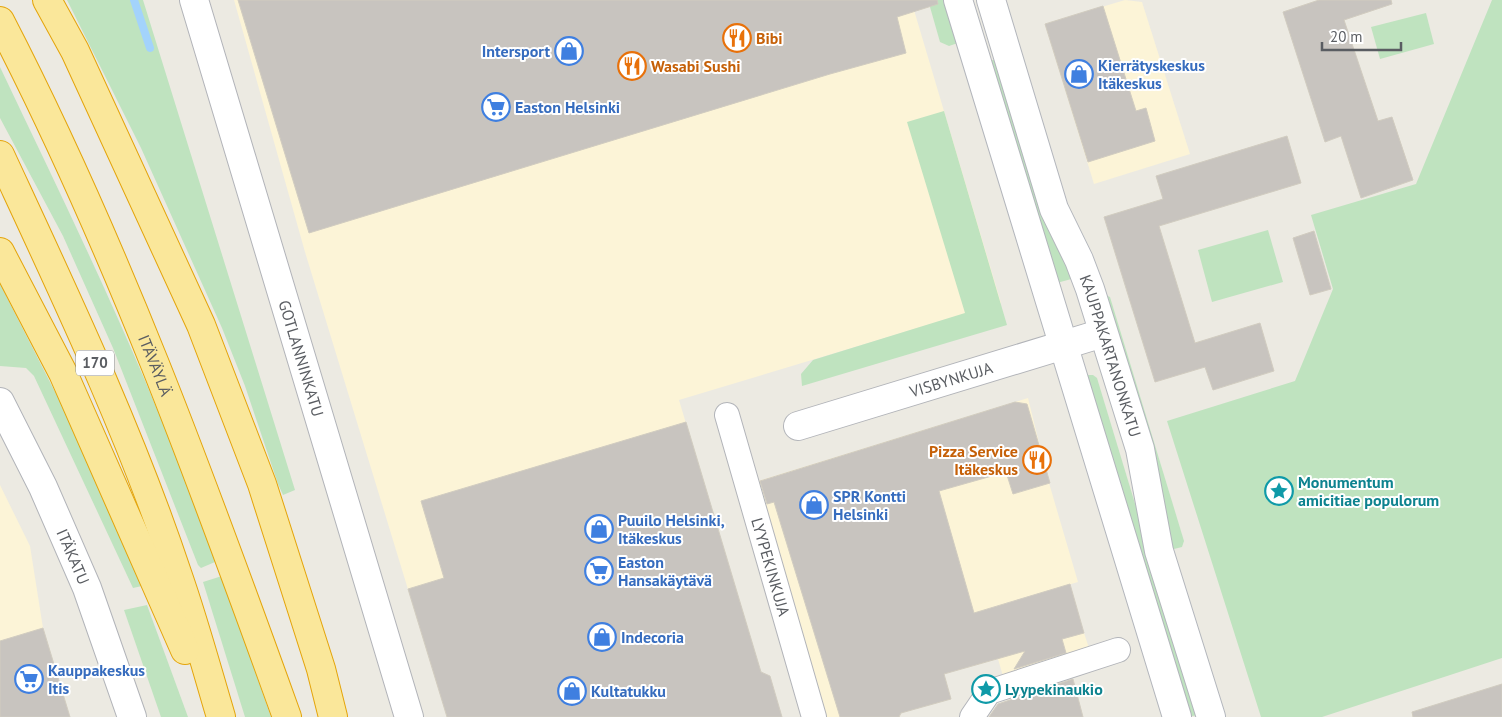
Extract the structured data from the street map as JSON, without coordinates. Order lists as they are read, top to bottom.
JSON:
{
  "streets": {
    "highway": ["170", "ITÄVÄYLÄ"],
    "main road": [
      "KAUPPAKARTANONKATU",
      "GOTLANNINKATU",
      "VISBYNKUJA",
      "ITÄKATU"
    ],
    "street": ["LYYPEKINKUJA"]
  },
  "crossings": [
    ["KAUPPAKARTANONKATU", "VISBYNKUJA"]
  ],
  "places": {
    "restaurant": ["Bibi", "Wasabi Sushi", "Pizza Service Itäkeskus"],
    "shop": [
      "Intersport",
      "Kierrätyskeskus Itäkeskus",
      "SPR Kontti Helsinki",
      "Puuilo Helsinki, Itäkeskus",
      "Indecoria",
      "Kultatukku"
    ],
    "supermarket": ["Easton Helsinki", "Easton Hansakäytävä", "Kauppakeskus Itis"],
    "place": ["Monumentum amicitiae populorum", "Lyypekinaukio"]
  },
  "scale_bar": "20 m"
}
